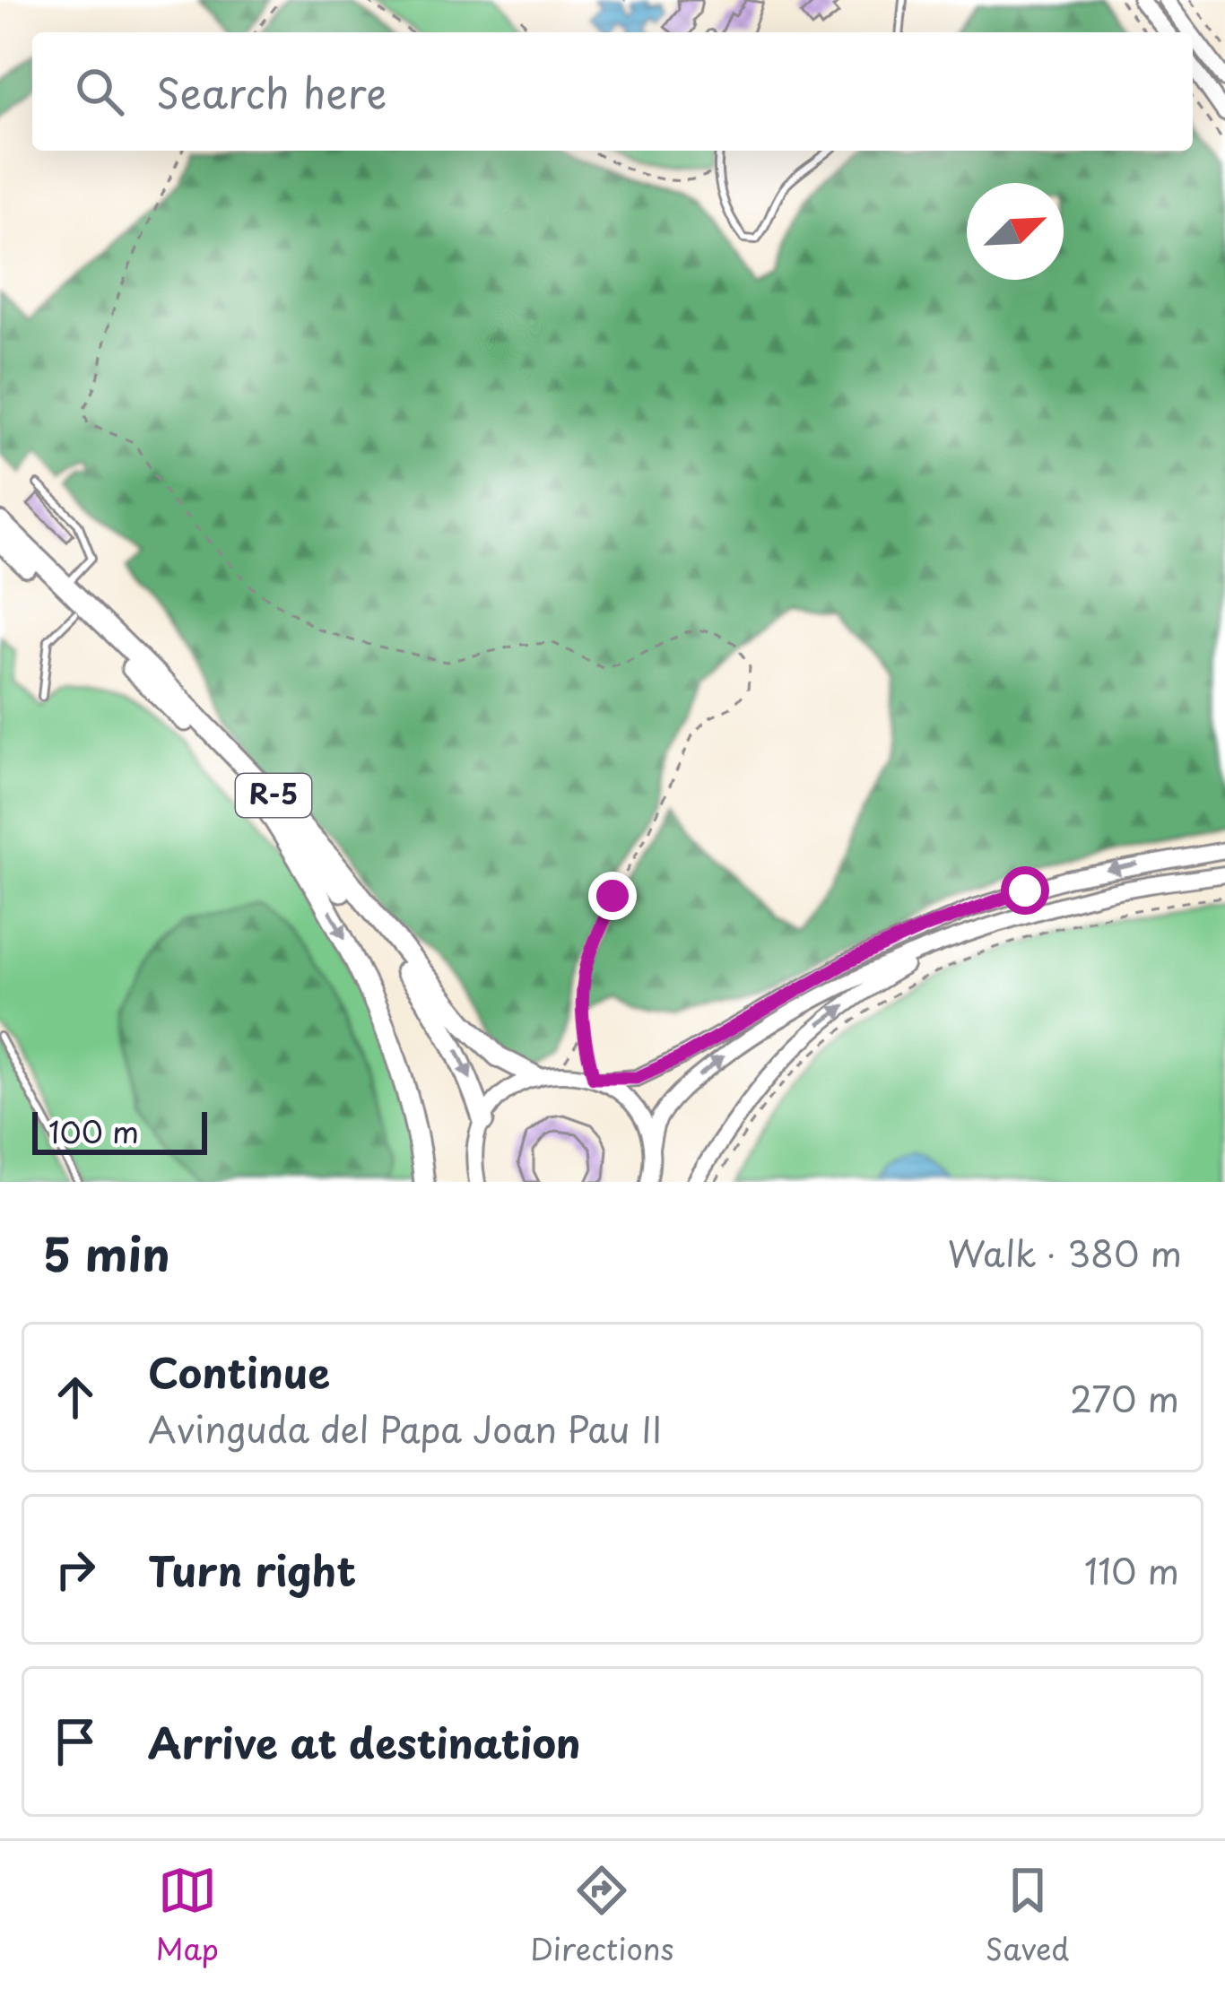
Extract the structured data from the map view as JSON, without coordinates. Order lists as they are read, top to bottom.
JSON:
{
  "streets": {
    "highway": ["R-5"]
  },
  "scale_bar": "100 m",
  "north": "top right",
  "page": {
    "search": "Search here",
    "scale": "100 m",
    "heading": ["5 min", "Walk · 380 m"],
    "list": [
      ["Continue", "Avinguda del Papa Joan Pau II", "270 m"],
      ["Turn right", "110 m"],
      "Arrive at destination"
    ],
    "nav": ["Map", "Directions", "Saved"]
  }
}
